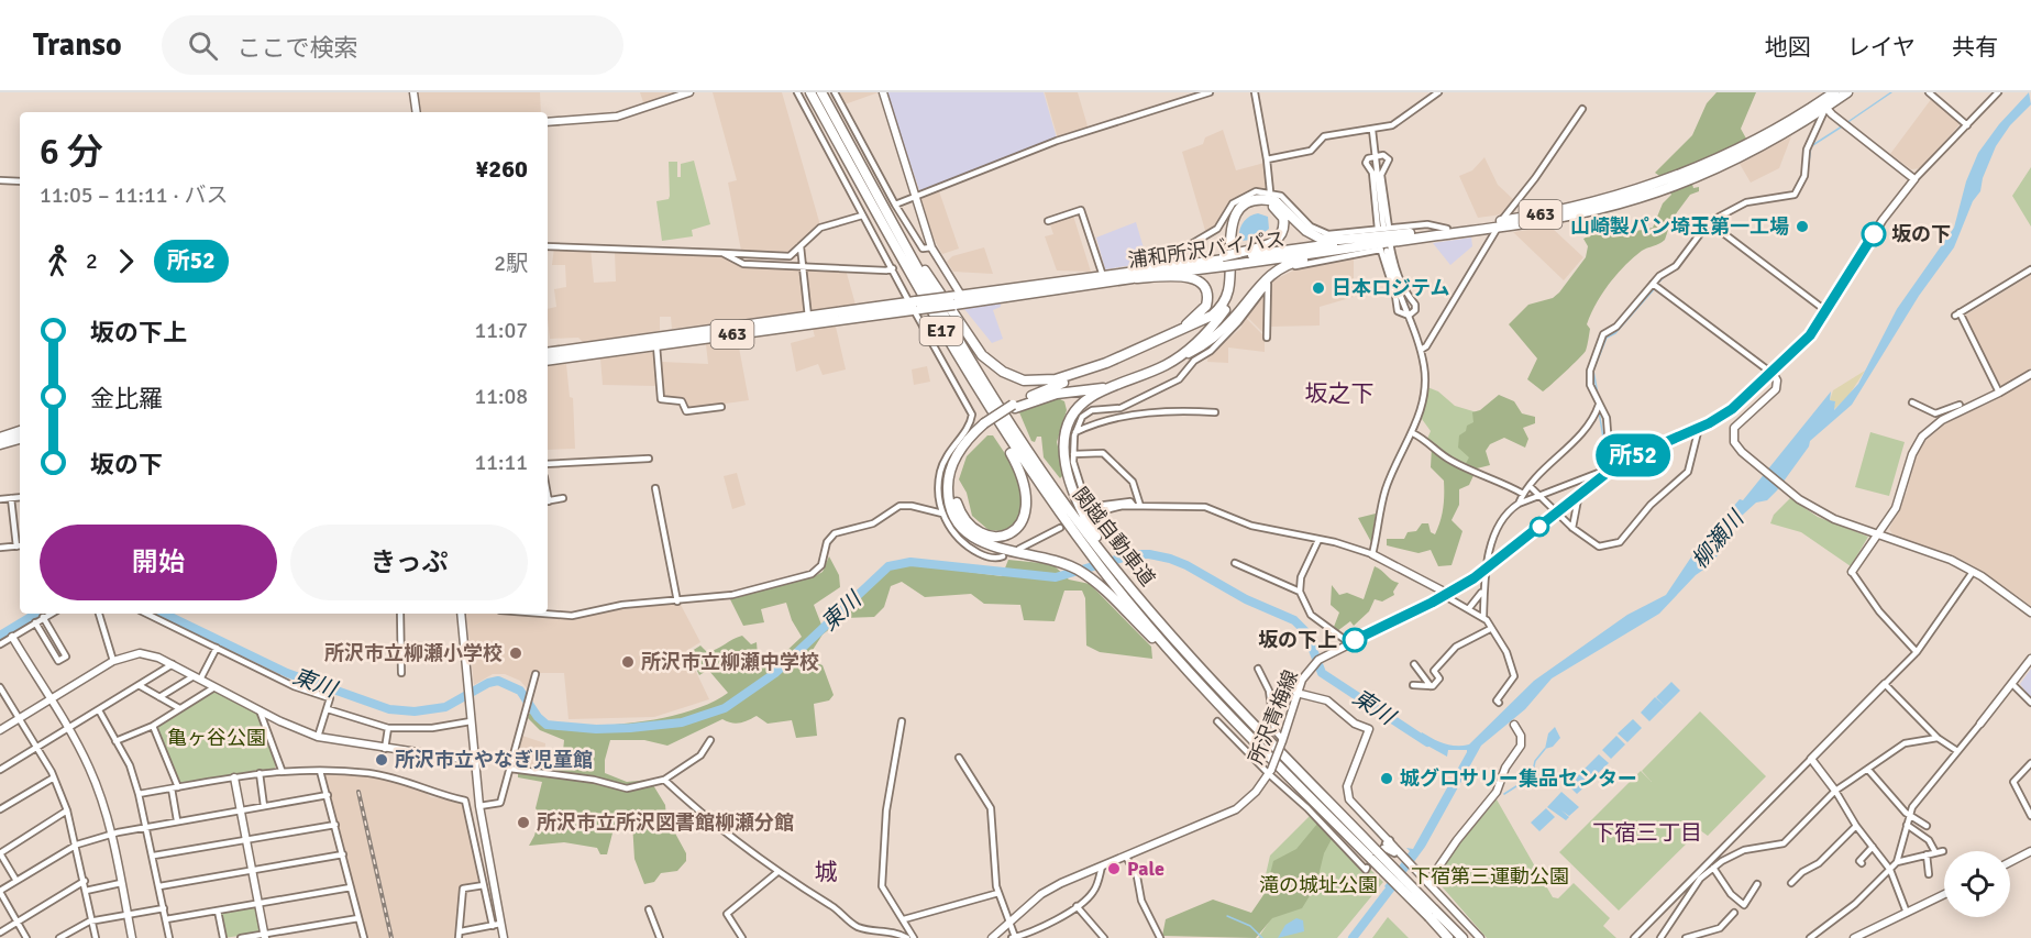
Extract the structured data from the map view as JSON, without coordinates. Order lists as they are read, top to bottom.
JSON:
{
  "streets": {
    "highway": [
      "463",
      "浦和所沢バイパス",
      "E17",
      "関越自動車道"
    ],
    "street": ["所沢青梅線"]
  },
  "districts": ["坂之下", "下宿三丁目", "城"],
  "water": ["柳瀬川", "東川"],
  "parks": ["亀ヶ谷公園", "下宿第三運動公園", "滝の城址公園"],
  "places": [
    "山崎製パン埼玉第一工場",
    "坂の下",
    "日本ロジテム",
    "坂の下上",
    "所沢市立柳瀬小学校",
    "所沢市立柳瀬中学校",
    "所沢市立やなぎ児童館",
    "城グロサリー集品センター",
    "所沢市立所沢図書館柳瀬分館",
    "Pale"
  ],
  "lines": ["bus line 所52"],
  "page": {
    "header": "Transo",
    "search": "ここで検索",
    "nav": ["地図", "レイヤ", "共有"],
    "on_map": "所52",
    "heading": ["6 分", "11:05 – 11:11 · バス", "¥260"],
    "legs": ["2", "所52", "2駅"],
    "list": [
      {
        "name": "坂の下上",
        "value": "11:07"
      },
      {
        "name": "金比羅",
        "value": "11:08"
      },
      {
        "name": "坂の下",
        "value": "11:11"
      }
    ],
    "buttons": ["開始", "きっぷ"]
  }
}
